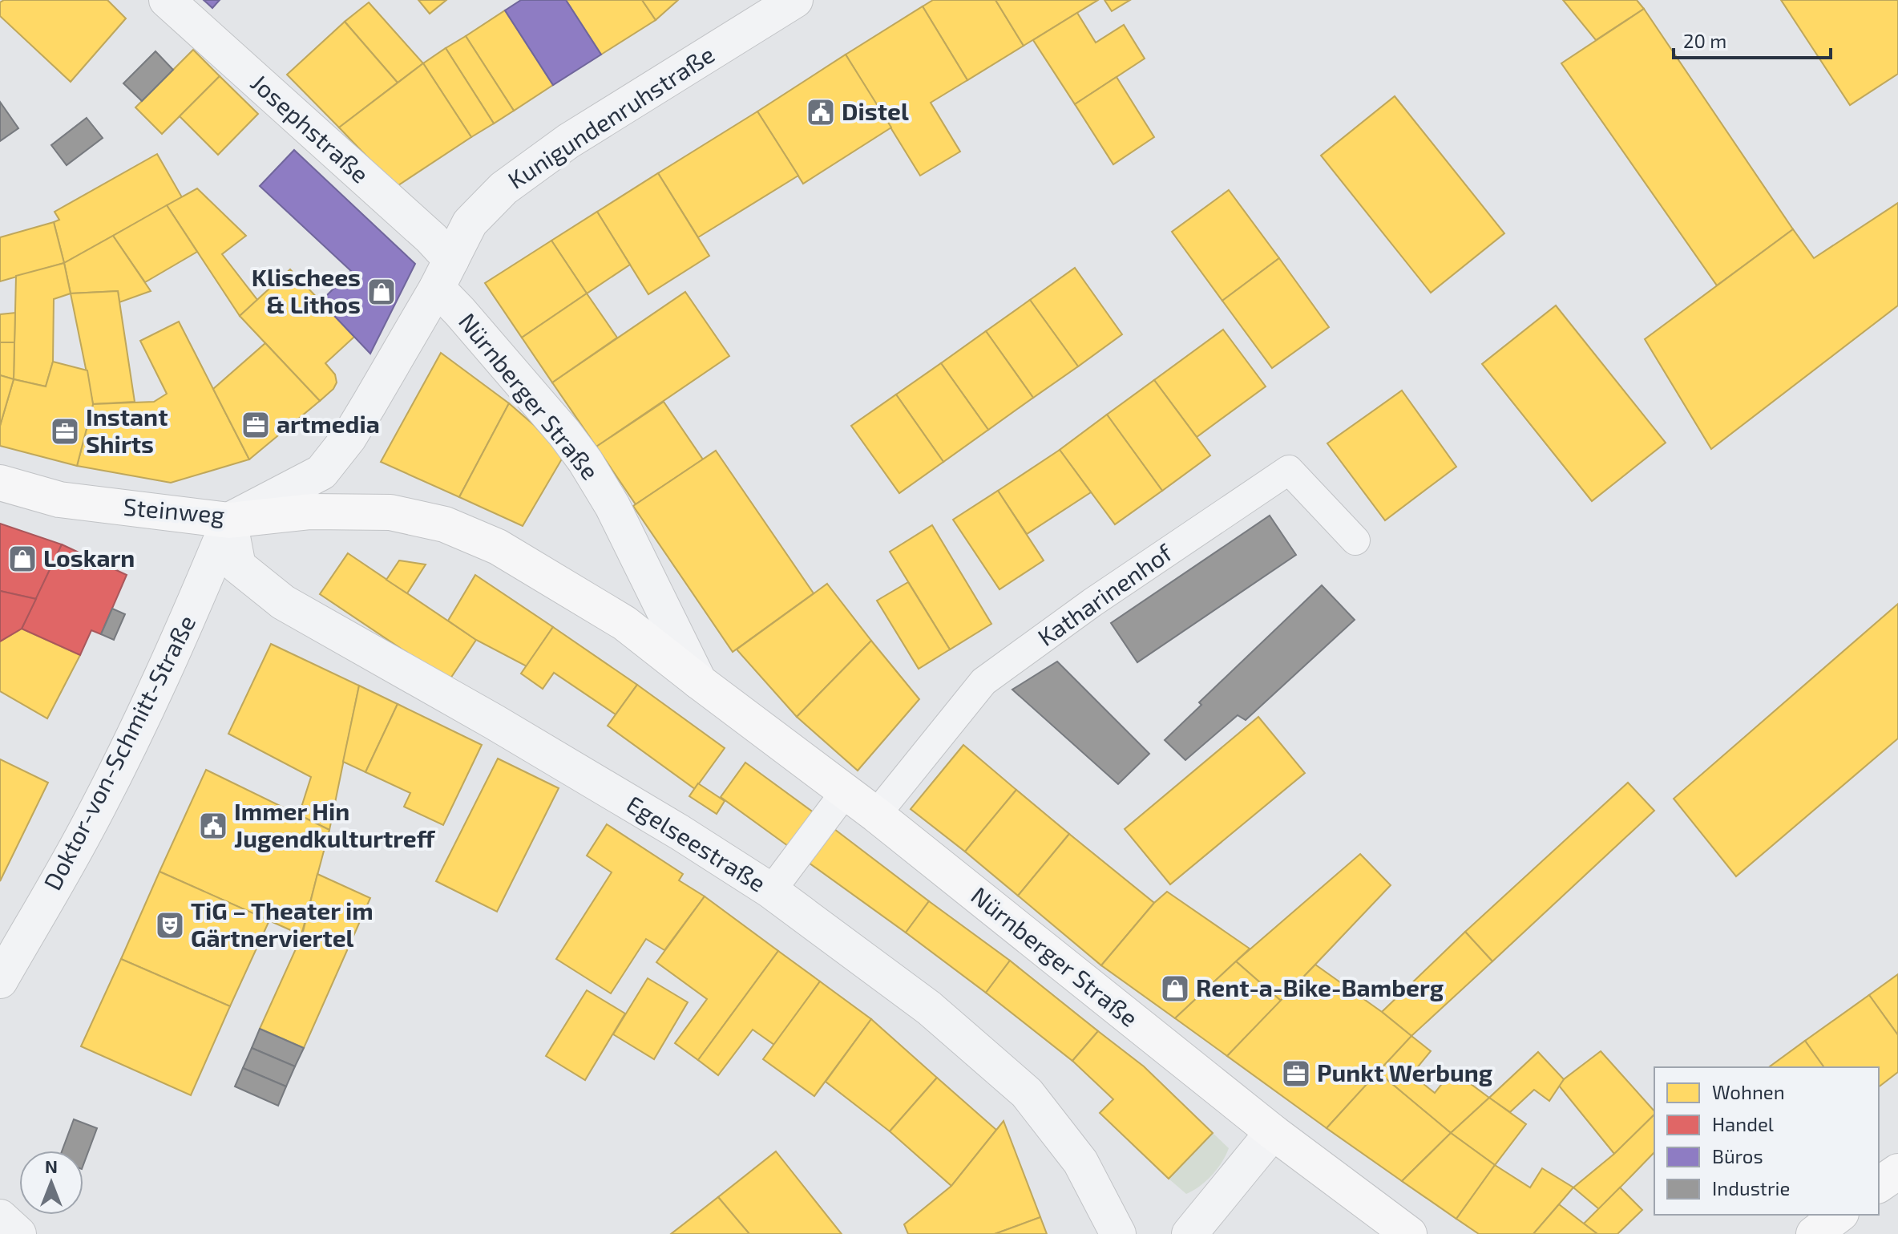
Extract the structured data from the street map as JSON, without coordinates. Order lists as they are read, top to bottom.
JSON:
{
  "streets": {
    "street": [
      "Kunigundenruhstraße",
      "Josephstraße",
      "Nürnberger Straße",
      "Steinweg",
      "Doktor-von-Schmitt-Straße",
      "Egelseestraße"
    ],
    "lane": ["Katharinenhof"]
  },
  "crossings": [
    ["Kunigundenruhstraße", "Josephstraße"],
    ["Kunigundenruhstraße", "Nürnberger Straße"],
    ["Kunigundenruhstraße", "Steinweg"],
    ["Josephstraße", "Nürnberger Straße"],
    ["Josephstraße", "Steinweg"],
    ["Nürnberger Straße", "Steinweg"],
    ["Nürnberger Straße", "Katharinenhof"],
    ["Nürnberger Straße", "Doktor-von-Schmitt-Straße"],
    ["Nürnberger Straße", "Egelseestraße"],
    ["Steinweg", "Doktor-von-Schmitt-Straße"],
    ["Steinweg", "Egelseestraße"],
    ["Doktor-von-Schmitt-Straße", "Egelseestraße"]
  ],
  "places": {
    "public building": ["Distel", "Immer Hin Jugendkulturtreff"],
    "shop": ["Klischees & Lithos", "Loskarn", "Rent-a-Bike-Bamberg"],
    "office": ["artmedia", "Instant Shirts", "Punkt Werbung"],
    "theatre": ["TiG – Theater im Gärtnerviertel"]
  },
  "legend": [
    "Wohnen",
    "Handel",
    "Büros",
    "Industrie"
  ],
  "scale_bar": "20 m",
  "north": "top"
}
